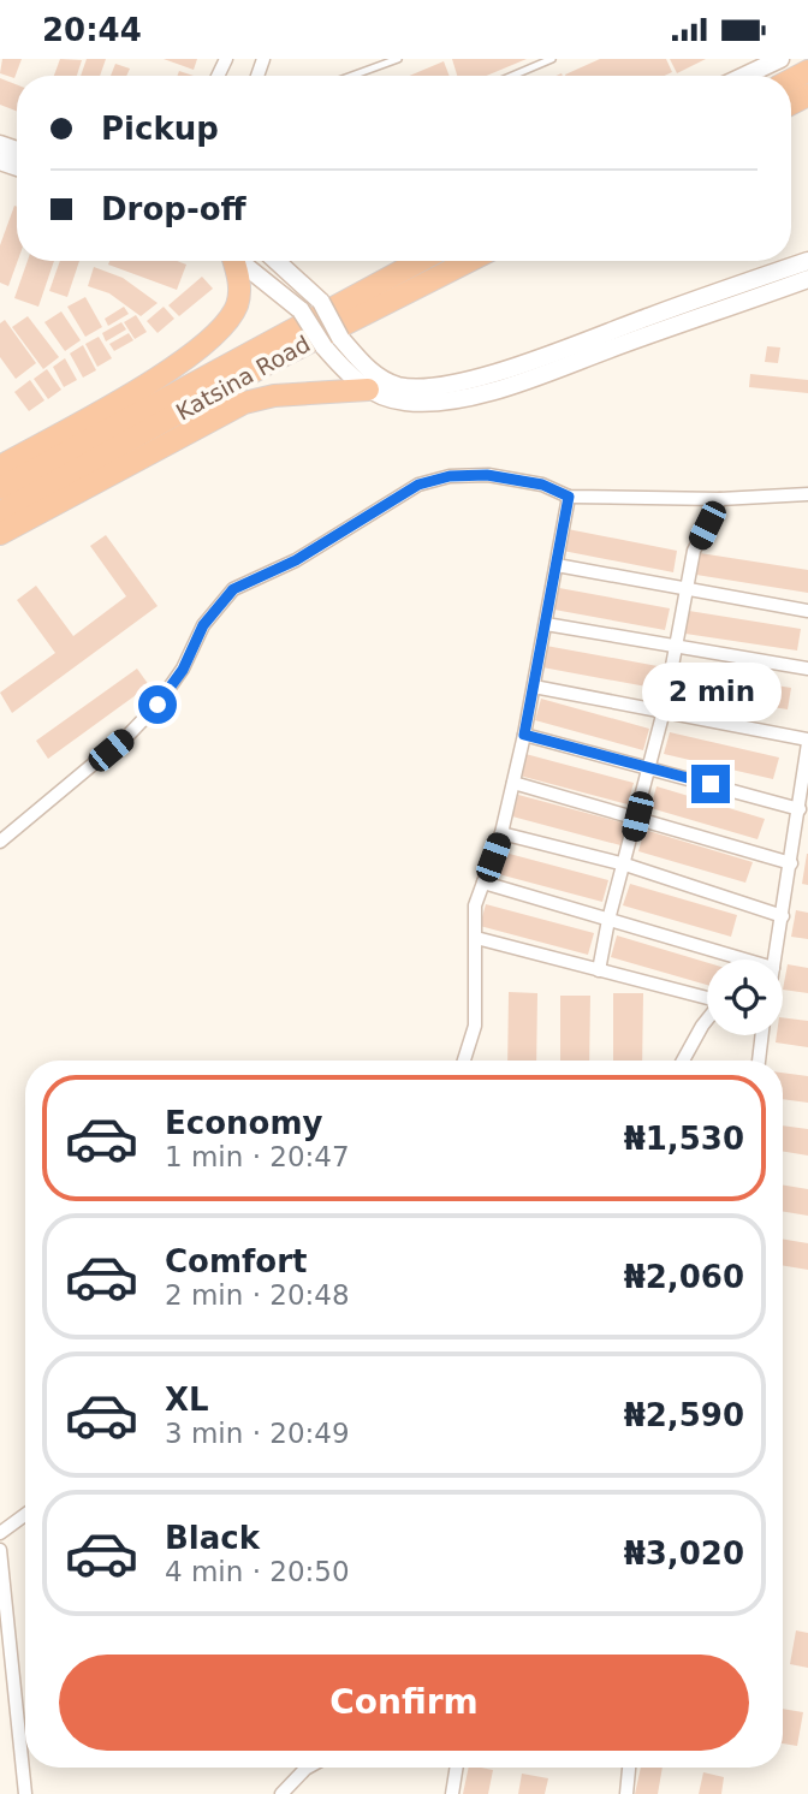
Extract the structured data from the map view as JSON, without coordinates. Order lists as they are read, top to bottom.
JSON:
{
  "streets": {
    "highway": ["Katsina Road"]
  },
  "page": {
    "status": "20:44",
    "banner": ["Pickup", "Drop-off"],
    "bubble": "2 min",
    "list": [
      {
        "name": "Economy",
        "note": "1 min · 20:47",
        "value": "₦1,530"
      },
      {
        "name": "Comfort",
        "note": "2 min · 20:48",
        "value": "₦2,060"
      },
      {
        "name": "XL",
        "note": "3 min · 20:49",
        "value": "₦2,590"
      },
      {
        "name": "Black",
        "note": "4 min · 20:50",
        "value": "₦3,020"
      }
    ],
    "buttons": "Confirm"
  }
}
